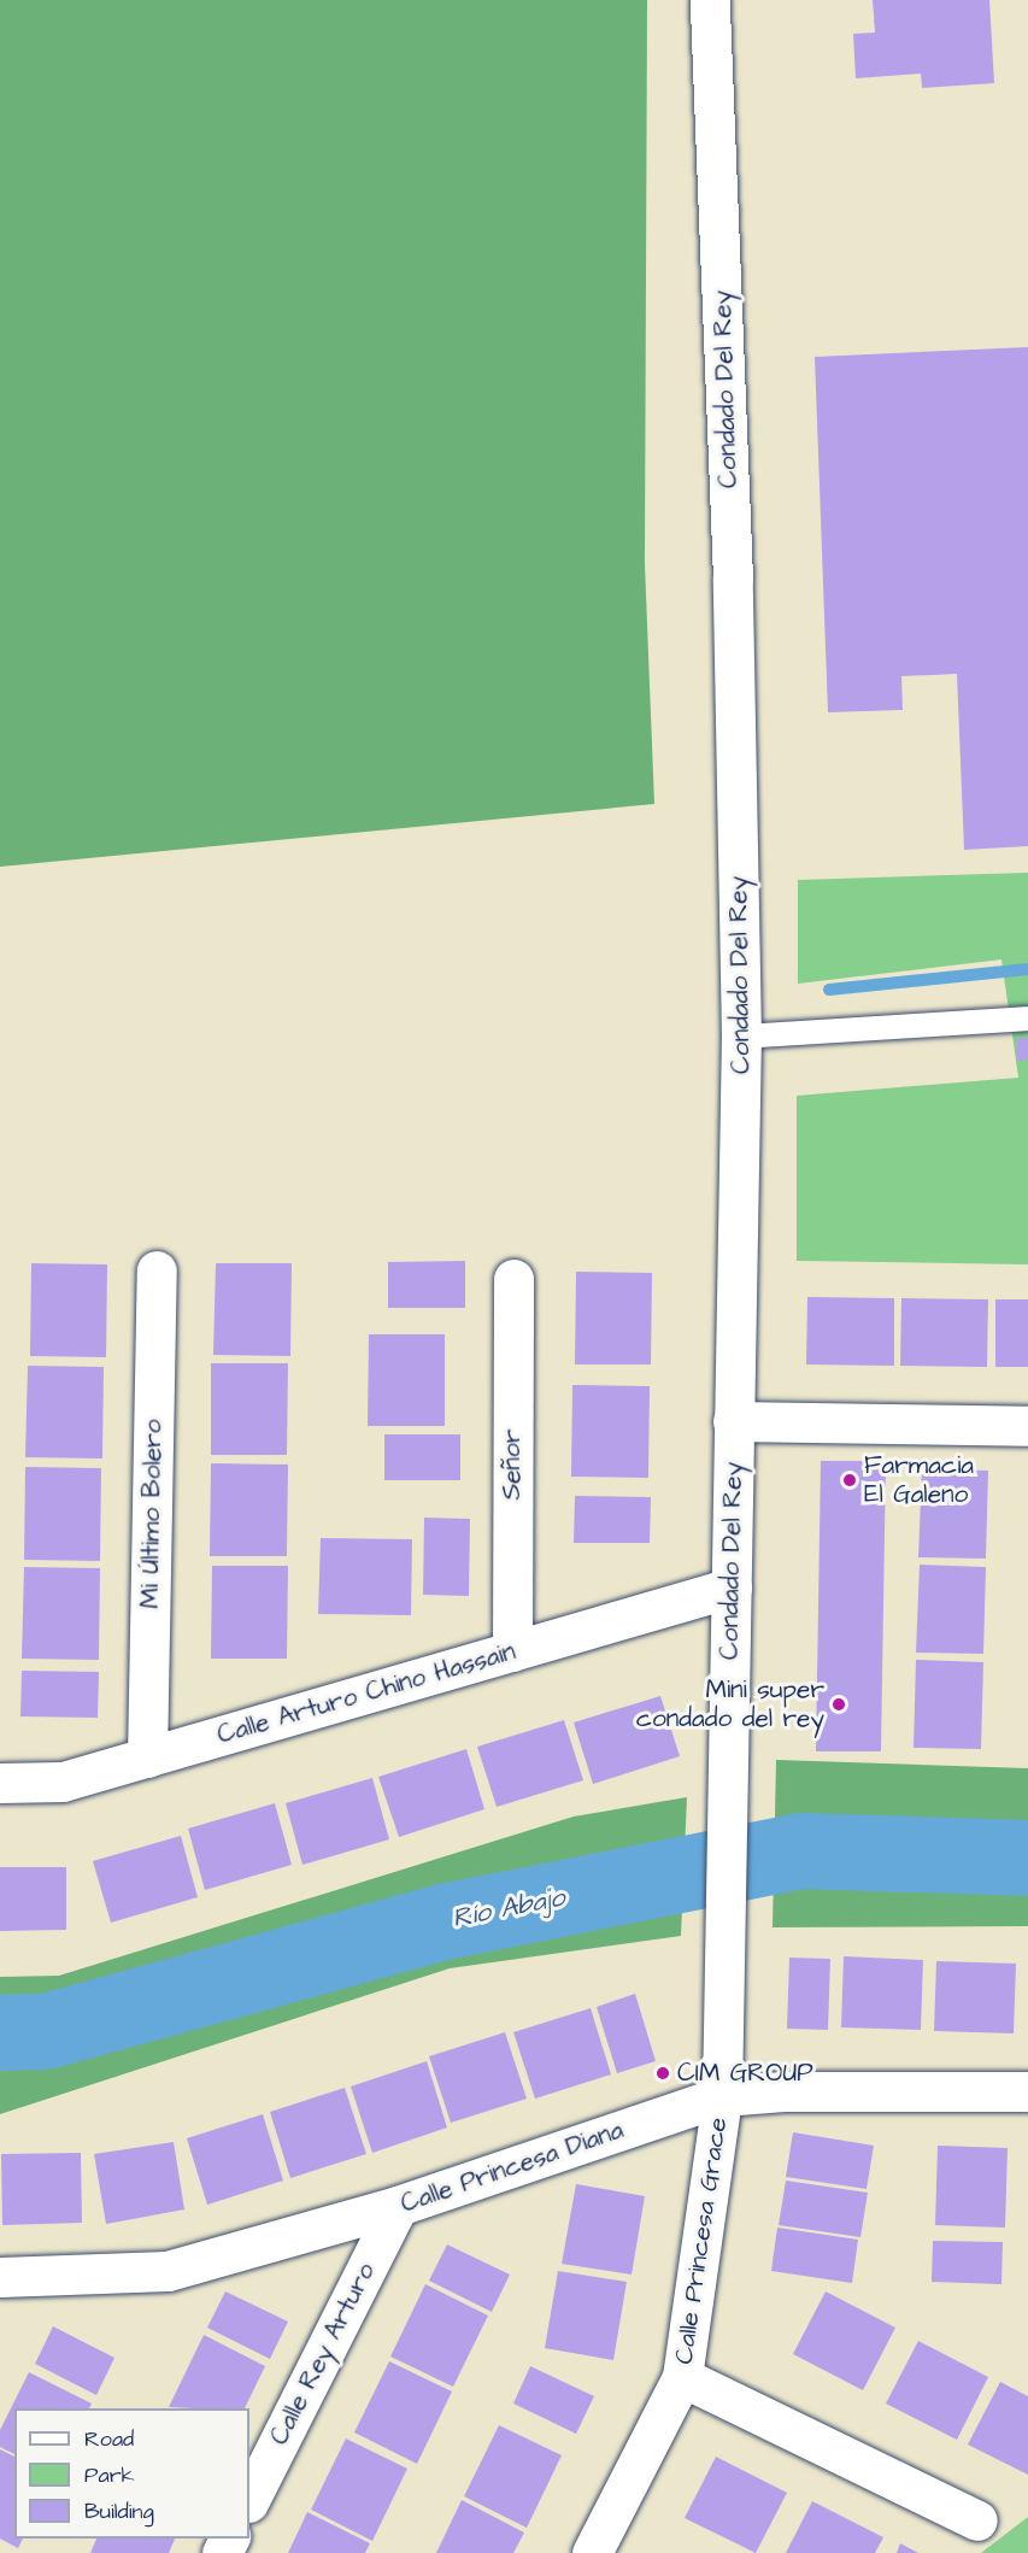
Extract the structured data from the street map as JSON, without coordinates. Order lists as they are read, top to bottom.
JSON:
{
  "streets": {
    "street": [
      "Condado Del Rey",
      "Señor",
      "Mi Último Bolero",
      "Calle Arturo Chino Hassain",
      "Calle Princesa Diana",
      "Calle Princesa Grace",
      "Calle Rey Arturo"
    ]
  },
  "crossings": [
    ["Condado Del Rey", "Calle Arturo Chino Hassain"],
    ["Condado Del Rey", "Calle Princesa Grace"],
    ["Señor", "Calle Arturo Chino Hassain"],
    ["Mi Último Bolero", "Calle Arturo Chino Hassain"],
    ["Calle Princesa Diana", "Calle Princesa Grace"],
    ["Calle Princesa Diana", "Calle Rey Arturo"]
  ],
  "water": ["Río Abajo"],
  "places": ["Farmacia El Galeno", "Mini super condado del rey", "CIM GROUP"],
  "legend": ["Road", "Park", "Building"]
}
